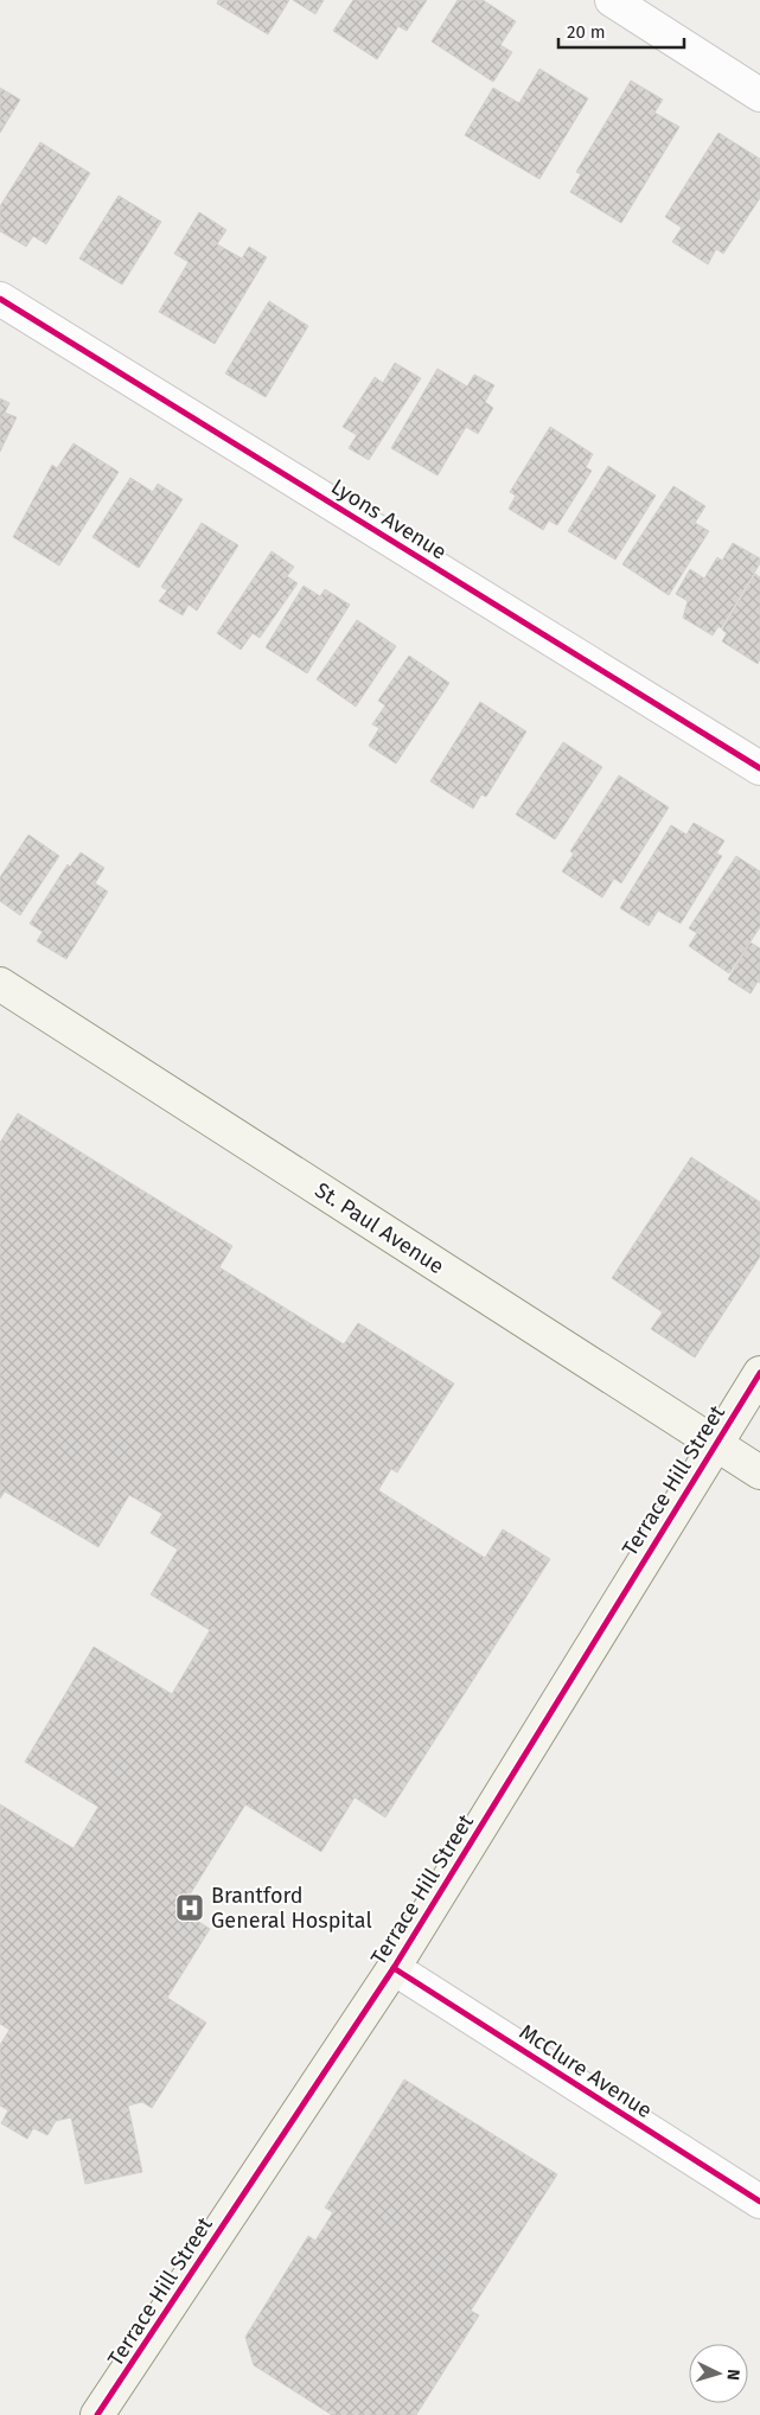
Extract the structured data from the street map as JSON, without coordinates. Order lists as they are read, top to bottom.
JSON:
{
  "streets": {
    "street": [
      "Lyons Avenue",
      "St. Paul Avenue",
      "Terrace Hill Street",
      "McClure Avenue"
    ]
  },
  "crossings": [
    ["St. Paul Avenue", "Terrace Hill Street"],
    ["Terrace Hill Street", "McClure Avenue"]
  ],
  "places": {
    "hospital": ["Brantford General Hospital"]
  },
  "scale_bar": "20 m",
  "north": "right"
}
